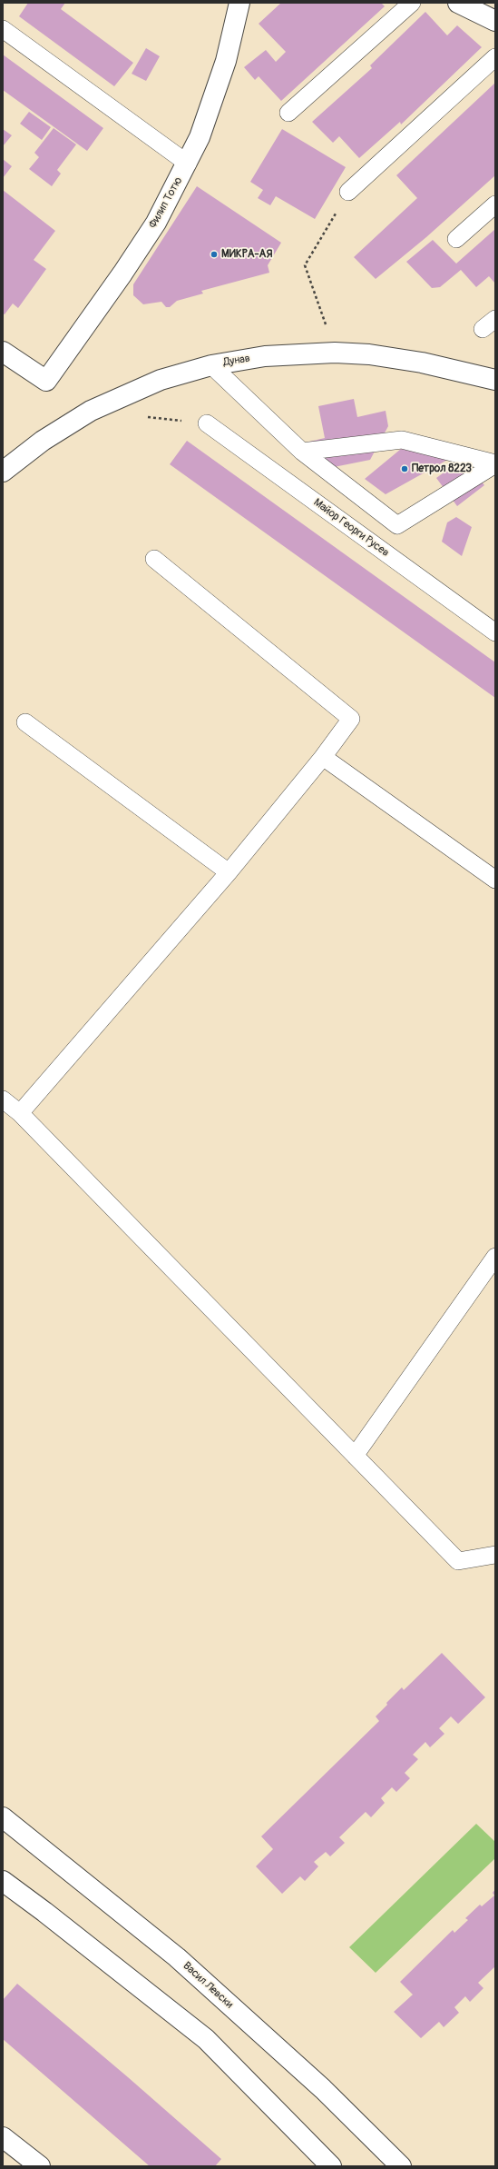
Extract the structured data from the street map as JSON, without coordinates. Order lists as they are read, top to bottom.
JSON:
{
  "streets": {
    "main road": ["Филип Тотю", "Дунав", "Васил Левски"],
    "lane": ["Майор Георги Русев"]
  },
  "places": ["МИКРА-АЯ", "Петрол 8223"]
}
